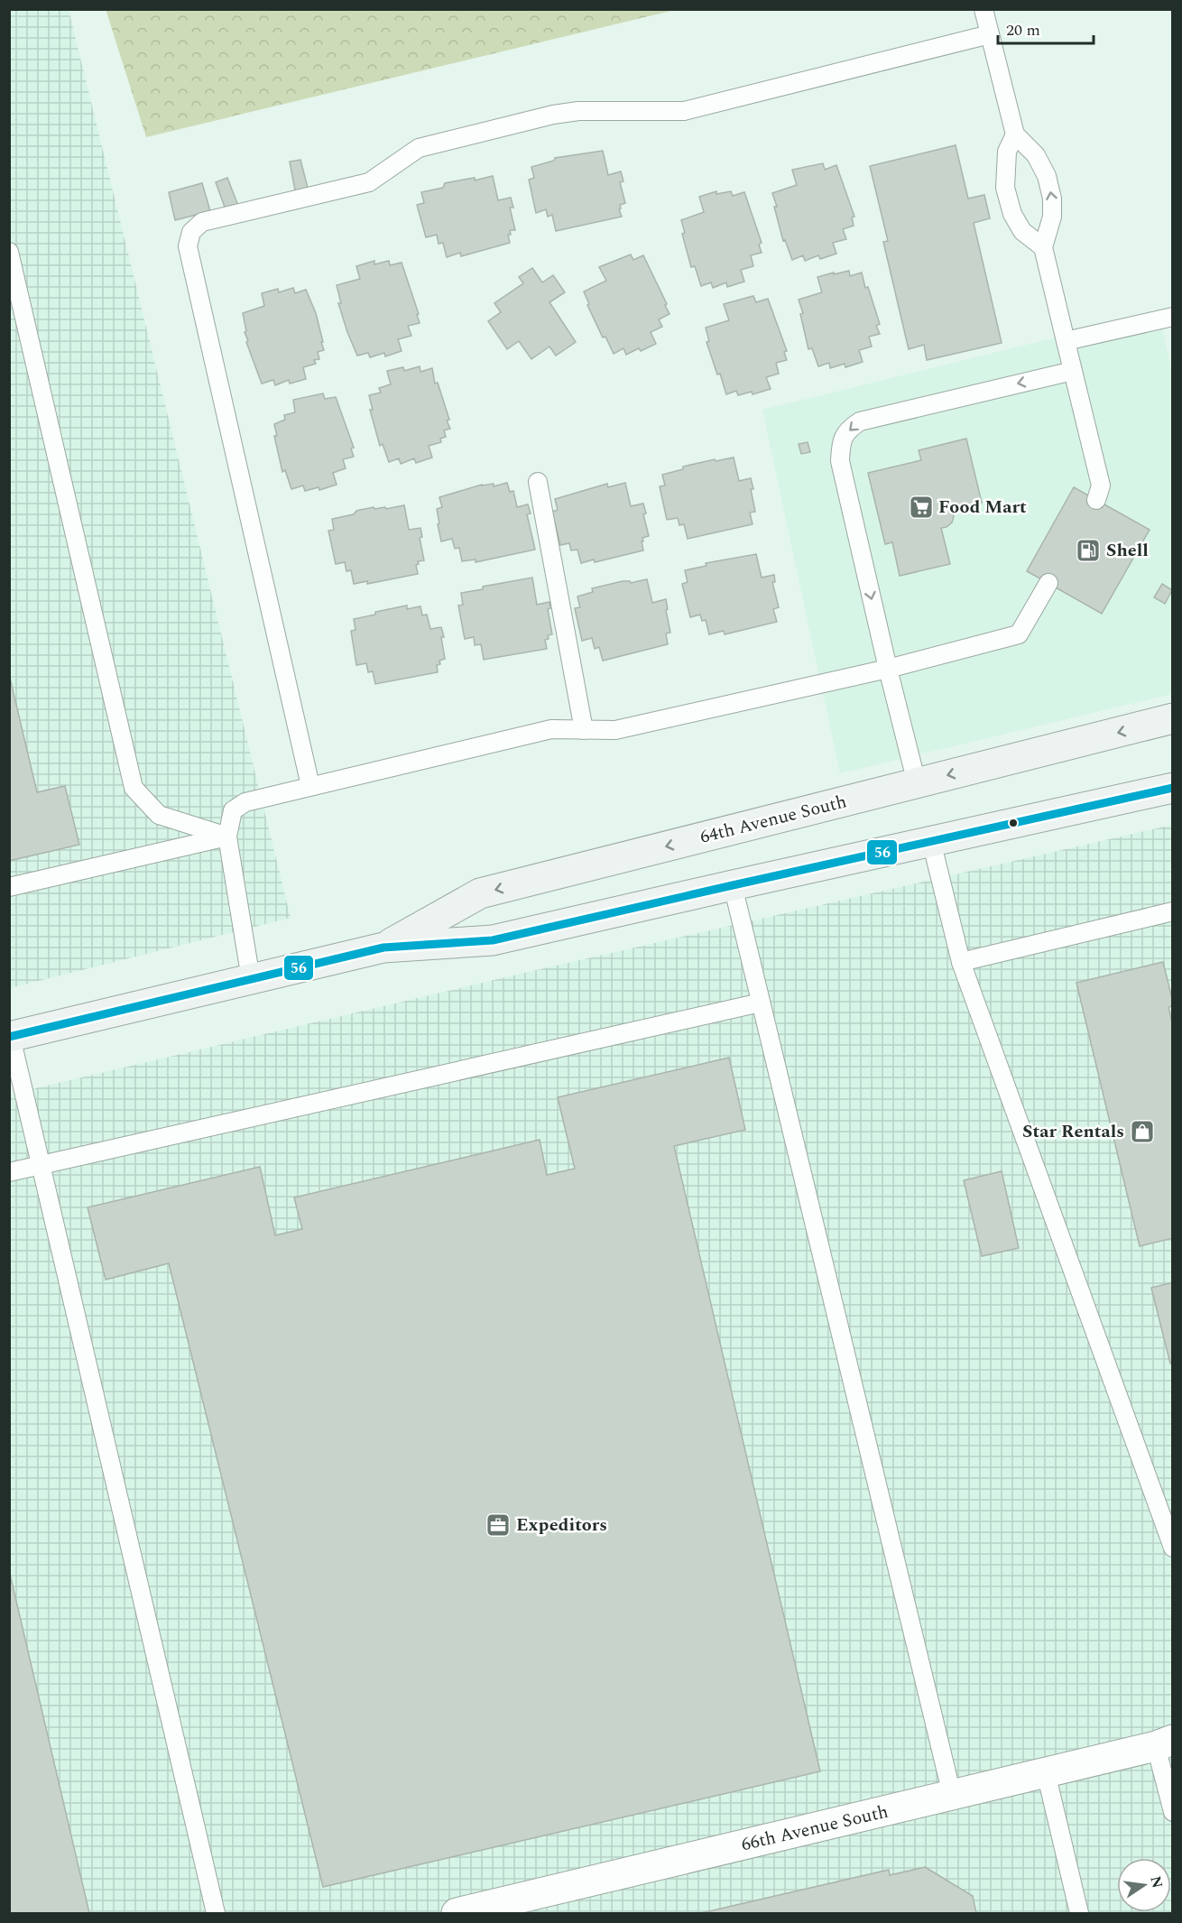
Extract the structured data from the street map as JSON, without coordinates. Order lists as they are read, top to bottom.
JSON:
{
  "streets": {
    "street": ["64th Avenue South", "66th Avenue South"]
  },
  "places": {
    "supermarket": ["Food Mart"],
    "fuel station": ["Shell"],
    "shop": ["Star Rentals"],
    "office": ["Expeditors"]
  },
  "lines": ["transit line 56"],
  "scale_bar": "20 m",
  "north": "right"
}
